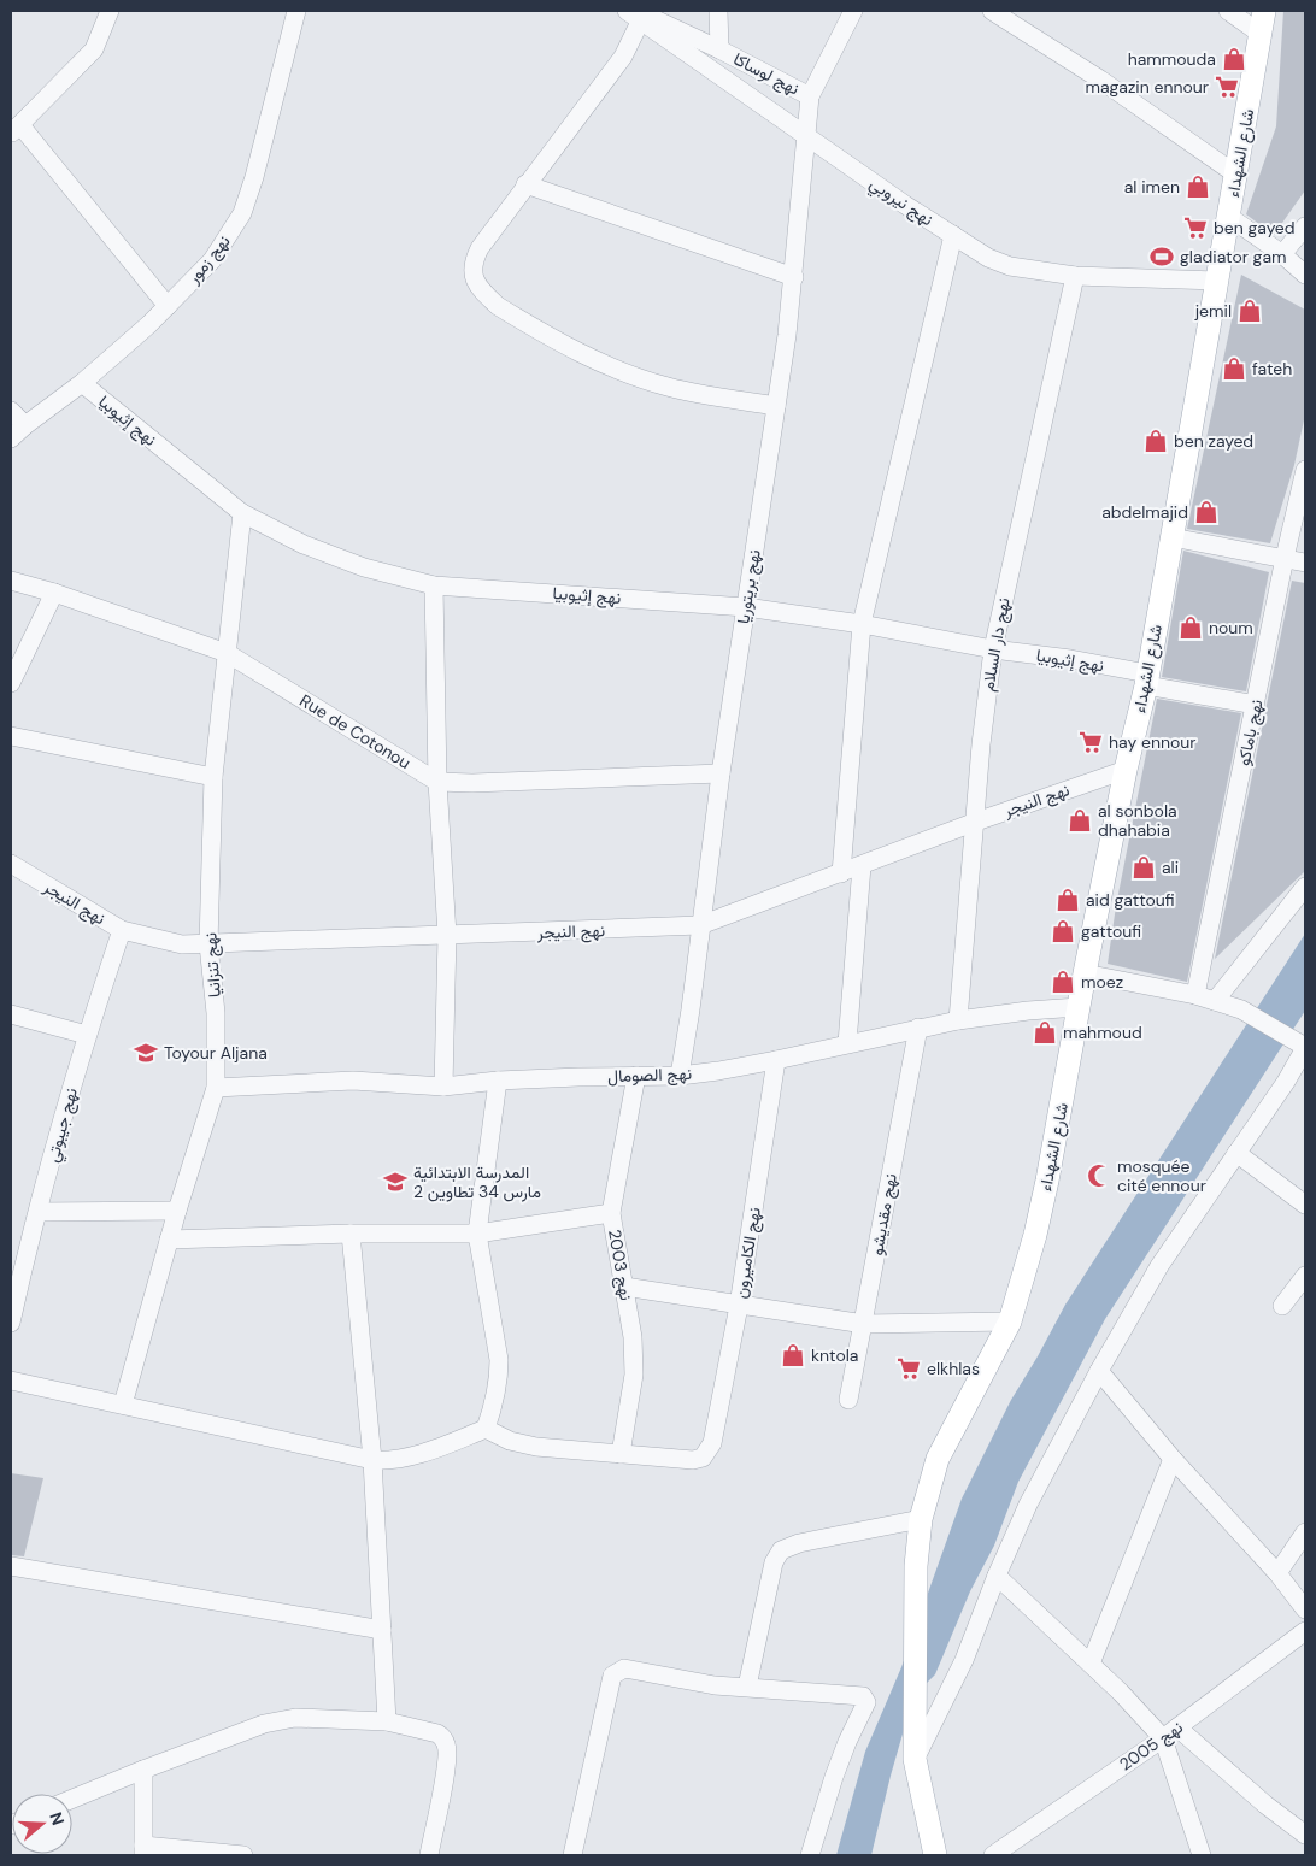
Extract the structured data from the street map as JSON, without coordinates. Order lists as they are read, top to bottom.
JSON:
{
  "streets": {
    "main road": ["شارع الشهداء"],
    "street": [
      "نهج لوساكا",
      "نهج نيروبي",
      "نهج زمور",
      "نهج إثيوبيا",
      "نهج بريتوريا",
      "نهج دار السلام",
      "Rue de Cotonou",
      "نهج باماكو",
      "نهج النيجر",
      "نهج تنزانيا",
      "نهج الصومال",
      "نهج جيبوتي",
      "نهج مقديشو",
      "نهج الكاميرون",
      "نهج 2003",
      "نهج 2005"
    ]
  },
  "crossings": [
    ["نهج لوساكا", "نهج نيروبي"],
    ["نهج لوساكا", "نهج بريتوريا"],
    ["شارع الشهداء", "نهج نيروبي"],
    ["شارع الشهداء", "نهج إثيوبيا"],
    ["شارع الشهداء", "نهج النيجر"],
    ["شارع الشهداء", "نهج الصومال"],
    ["نهج نيروبي", "نهج بريتوريا"],
    ["نهج نيروبي", "نهج دار السلام"],
    ["نهج زمور", "نهج إثيوبيا"],
    ["نهج إثيوبيا", "نهج بريتوريا"],
    ["نهج إثيوبيا", "نهج دار السلام"],
    ["نهج إثيوبيا", "نهج باماكو"],
    ["نهج إثيوبيا", "نهج تنزانيا"],
    ["نهج بريتوريا", "Rue de Cotonou"],
    ["نهج بريتوريا", "نهج النيجر"],
    ["نهج بريتوريا", "نهج الصومال"],
    ["نهج دار السلام", "نهج النيجر"],
    ["نهج دار السلام", "نهج الصومال"],
    ["Rue de Cotonou", "نهج تنزانيا"],
    ["نهج النيجر", "نهج تنزانيا"],
    ["نهج النيجر", "نهج جيبوتي"],
    ["نهج تنزانيا", "نهج الصومال"],
    ["نهج الصومال", "نهج مقديشو"],
    ["نهج الصومال", "نهج الكاميرون"],
    ["نهج الصومال", "نهج 2003"],
    ["نهج الكاميرون", "نهج 2003"]
  ],
  "places": {
    "shop": [
      "hammouda",
      "al imen",
      "jemil",
      "fateh",
      "ben zayed",
      "abdelmajid",
      "noum",
      "al sonbola dhahabia",
      "ali",
      "aid gattoufi",
      "gattoufi",
      "moez",
      "mahmoud",
      "kntola"
    ],
    "supermarket": [
      "magazin ennour",
      "ben gayed",
      "hay ennour",
      "elkhlas"
    ],
    "sports": ["gladiator gam"],
    "school or university": ["Toyour Aljana", "المدرسة الابتدائية 2 مارس 34 تطاوين"],
    "mosque": ["mosquée cité ennour"]
  },
  "north": "right"
}
